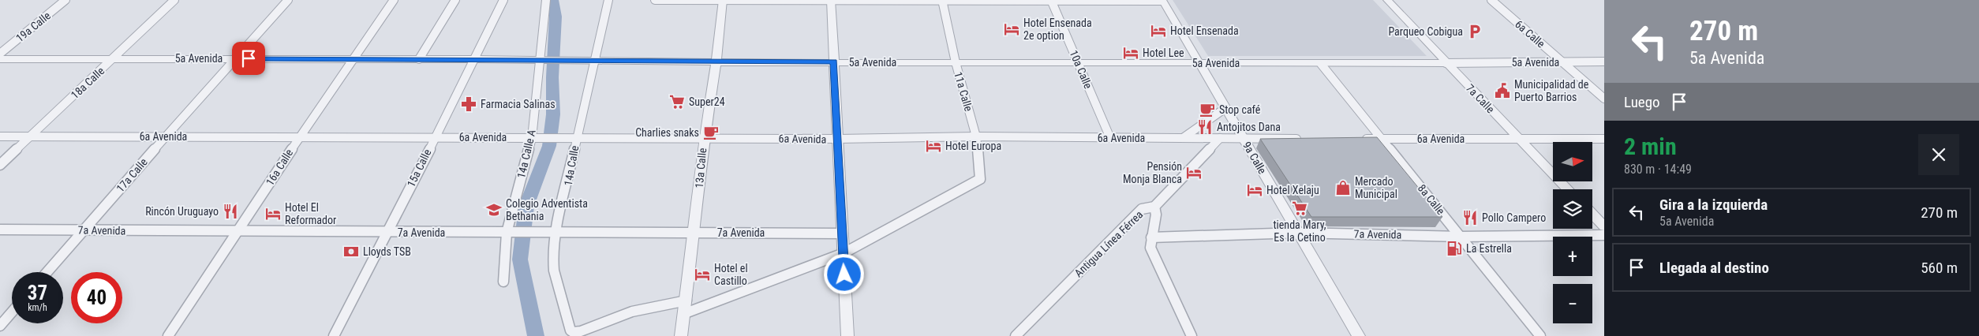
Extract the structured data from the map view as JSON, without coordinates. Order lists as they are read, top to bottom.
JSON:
{
  "streets": {
    "street": [
      "19a Calle",
      "6a Calle",
      "5a Avenida",
      "10a Calle",
      "18a Calle",
      "11a Calle",
      "7a Calle",
      "6a Avenida",
      "14a Calle A",
      "9a Calle",
      "14a Calle",
      "16a Calle",
      "15a Calle",
      "13a Calle",
      "17a Calle",
      "8a Calle",
      "7a Avenida",
      "Antigua Línea Férrea"
    ]
  },
  "crossings": [
    ["6a Calle", "5a Avenida"],
    ["5a Avenida", "10a Calle"],
    ["5a Avenida", "18a Calle"],
    ["5a Avenida", "11a Calle"],
    ["5a Avenida", "7a Calle"],
    ["5a Avenida", "14a Calle A"],
    ["5a Avenida", "9a Calle"],
    ["5a Avenida", "14a Calle"],
    ["5a Avenida", "16a Calle"],
    ["5a Avenida", "15a Calle"],
    ["5a Avenida", "13a Calle"],
    ["5a Avenida", "17a Calle"],
    ["5a Avenida", "8a Calle"],
    ["10a Calle", "6a Avenida"],
    ["18a Calle", "6a Avenida"],
    ["11a Calle", "6a Avenida"],
    ["7a Calle", "6a Avenida"],
    ["6a Avenida", "14a Calle A"],
    ["6a Avenida", "9a Calle"],
    ["6a Avenida", "14a Calle"],
    ["6a Avenida", "16a Calle"],
    ["6a Avenida", "15a Calle"],
    ["6a Avenida", "13a Calle"],
    ["6a Avenida", "17a Calle"],
    ["6a Avenida", "8a Calle"],
    ["6a Avenida", "Antigua Línea Férrea"],
    ["14a Calle A", "7a Avenida"],
    ["9a Calle", "7a Avenida"],
    ["14a Calle", "13a Calle"],
    ["14a Calle", "7a Avenida"],
    ["16a Calle", "7a Avenida"],
    ["15a Calle", "7a Avenida"],
    ["13a Calle", "7a Avenida"],
    ["17a Calle", "7a Avenida"],
    ["8a Calle", "7a Avenida"]
  ],
  "places": {
    "hotel": [
      "Hotel Ensenada 2e option",
      "Hotel Ensenada",
      "Hotel Lee",
      "Hotel Europa",
      "Pensión Monja Blanca",
      "Hotel Xelaju",
      "Hotel El Reformador",
      "Hotel el Castillo"
    ],
    "parking": ["Parqueo Cobigua"],
    "public building": ["Municipalidad de Puerto Barrios"],
    "supermarket": ["Super24", "tienda Mary, Es la Cetino"],
    "pharmacy": ["Farmacia Salinas"],
    "cafe": ["Stop café", "Charlies snaks"],
    "restaurant": ["Antojitos Dana", "Rincón Uruguayo", "Pollo Campero"],
    "shop": ["Mercado Municipal"],
    "school or university": ["Colegio Adventista Bethania"],
    "fuel station": ["La Estrella"],
    "bank": ["Lloyds TSB"]
  },
  "north": "right",
  "page": {
    "turn": ["270 m", "5a Avenida"],
    "then": "Luego",
    "heading": ["2 min", "830 m · 14:49"],
    "map_buttons": ["+", "−"],
    "list": [
      {
        "name": "Gira a la izquierda",
        "note": "5a Avenida",
        "value": "270 m"
      },
      {
        "name": "Llegada al destino",
        "value": "560 m"
      }
    ],
    "speed": "37 km/h",
    "limit": "40"
  }
}
